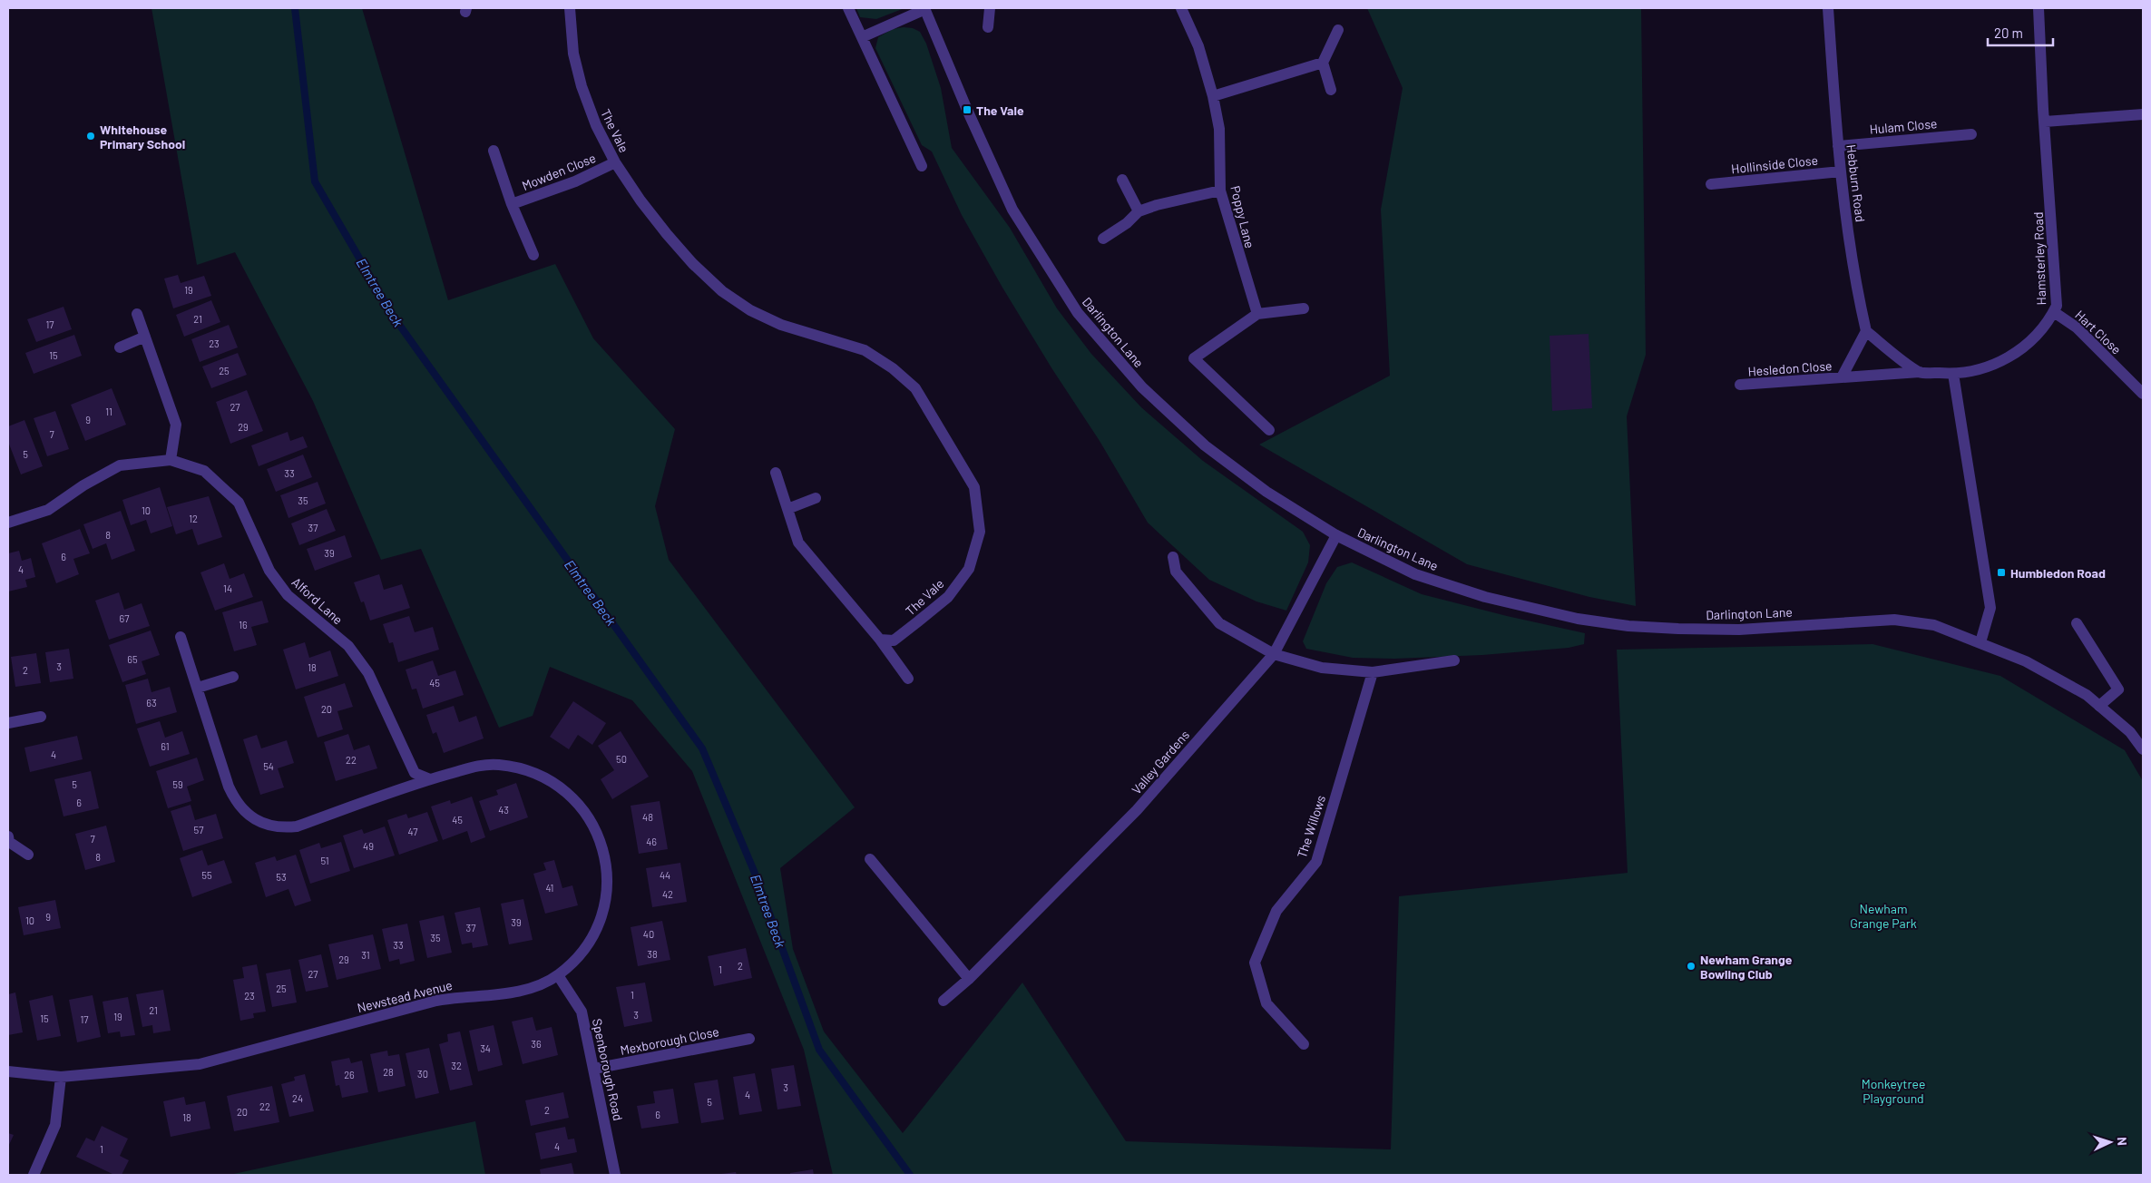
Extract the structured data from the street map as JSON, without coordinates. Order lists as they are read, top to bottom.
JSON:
{
  "streets": {
    "street": [
      "Hulam Close",
      "The Vale",
      "Hollinside Close",
      "Mowden Close",
      "Hebburn Road",
      "Poppy Lane",
      "Hamsterley Road",
      "Darlington Lane",
      "Hart Close",
      "Hesledon Close",
      "Alford Lane",
      "Valley Gardens",
      "The Willows",
      "Newstead Avenue",
      "Mexborough Close",
      "Spenborough Road"
    ]
  },
  "crossings": [
    ["Hulam Close", "Hebburn Road"],
    ["The Vale", "Mowden Close"],
    ["Hollinside Close", "Hebburn Road"],
    ["Hebburn Road", "Hesledon Close"],
    ["Hamsterley Road", "Hart Close"],
    ["Hamsterley Road", "Hesledon Close"],
    ["Darlington Lane", "Valley Gardens"],
    ["Alford Lane", "Newstead Avenue"],
    ["Newstead Avenue", "Spenborough Road"],
    ["Mexborough Close", "Spenborough Road"]
  ],
  "water": ["Elmtree Beck"],
  "parks": ["Newham Grange Park", "Monkeytree Playground"],
  "places": {
    "transit": ["The Vale", "Humbledon Road"],
    "other": ["Whitehouse Primary School", "Newham Grange Bowling Club"]
  },
  "house_numbers": [
    "19",
    "21",
    "17",
    "23",
    "15",
    "25",
    "27",
    "11",
    "9",
    "29",
    "7",
    "5",
    "33",
    "35",
    "10",
    "12",
    "37",
    "8",
    "39",
    "6",
    "4",
    "14",
    "67",
    "16",
    "65",
    "3",
    "18",
    "2",
    "45",
    "63",
    "20",
    "61",
    "4",
    "50",
    "22",
    "54",
    "5",
    "59",
    "6",
    "43",
    "48",
    "45",
    "57",
    "47",
    "7",
    "46",
    "49",
    "8",
    "51",
    "55",
    "44",
    "53",
    "41",
    "42",
    "9",
    "10",
    "39",
    "37",
    "40",
    "35",
    "33",
    "38",
    "31",
    "29",
    "2",
    "1",
    "27",
    "25",
    "1",
    "23",
    "21",
    "3",
    "19",
    "15",
    "17",
    "36",
    "34",
    "32",
    "28",
    "30",
    "26",
    "3",
    "4",
    "24",
    "5",
    "22",
    "2",
    "20",
    "6",
    "18",
    "4",
    "1"
  ],
  "scale_bar": "20 m",
  "north": "right"
}
